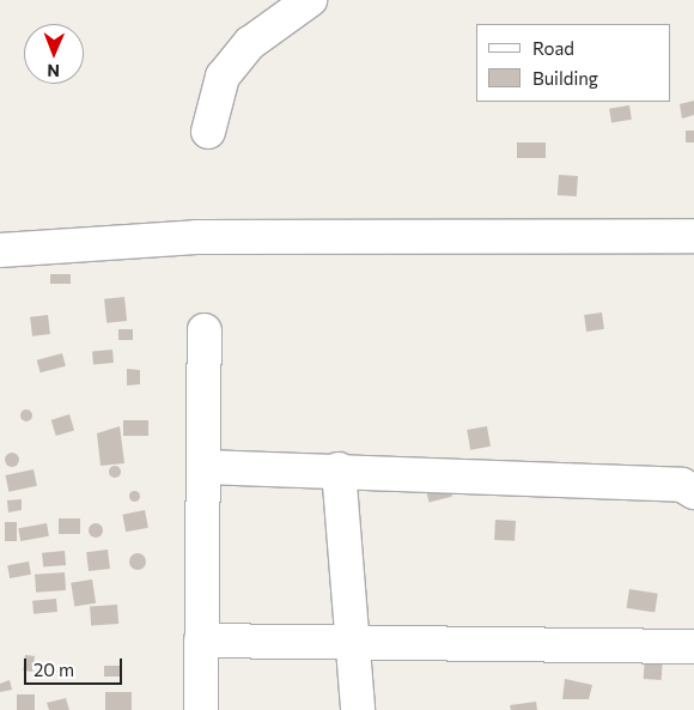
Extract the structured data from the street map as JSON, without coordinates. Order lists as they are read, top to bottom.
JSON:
{
  "legend": ["Road", "Building"],
  "scale_bar": "20 m",
  "north": "bottom"
}
